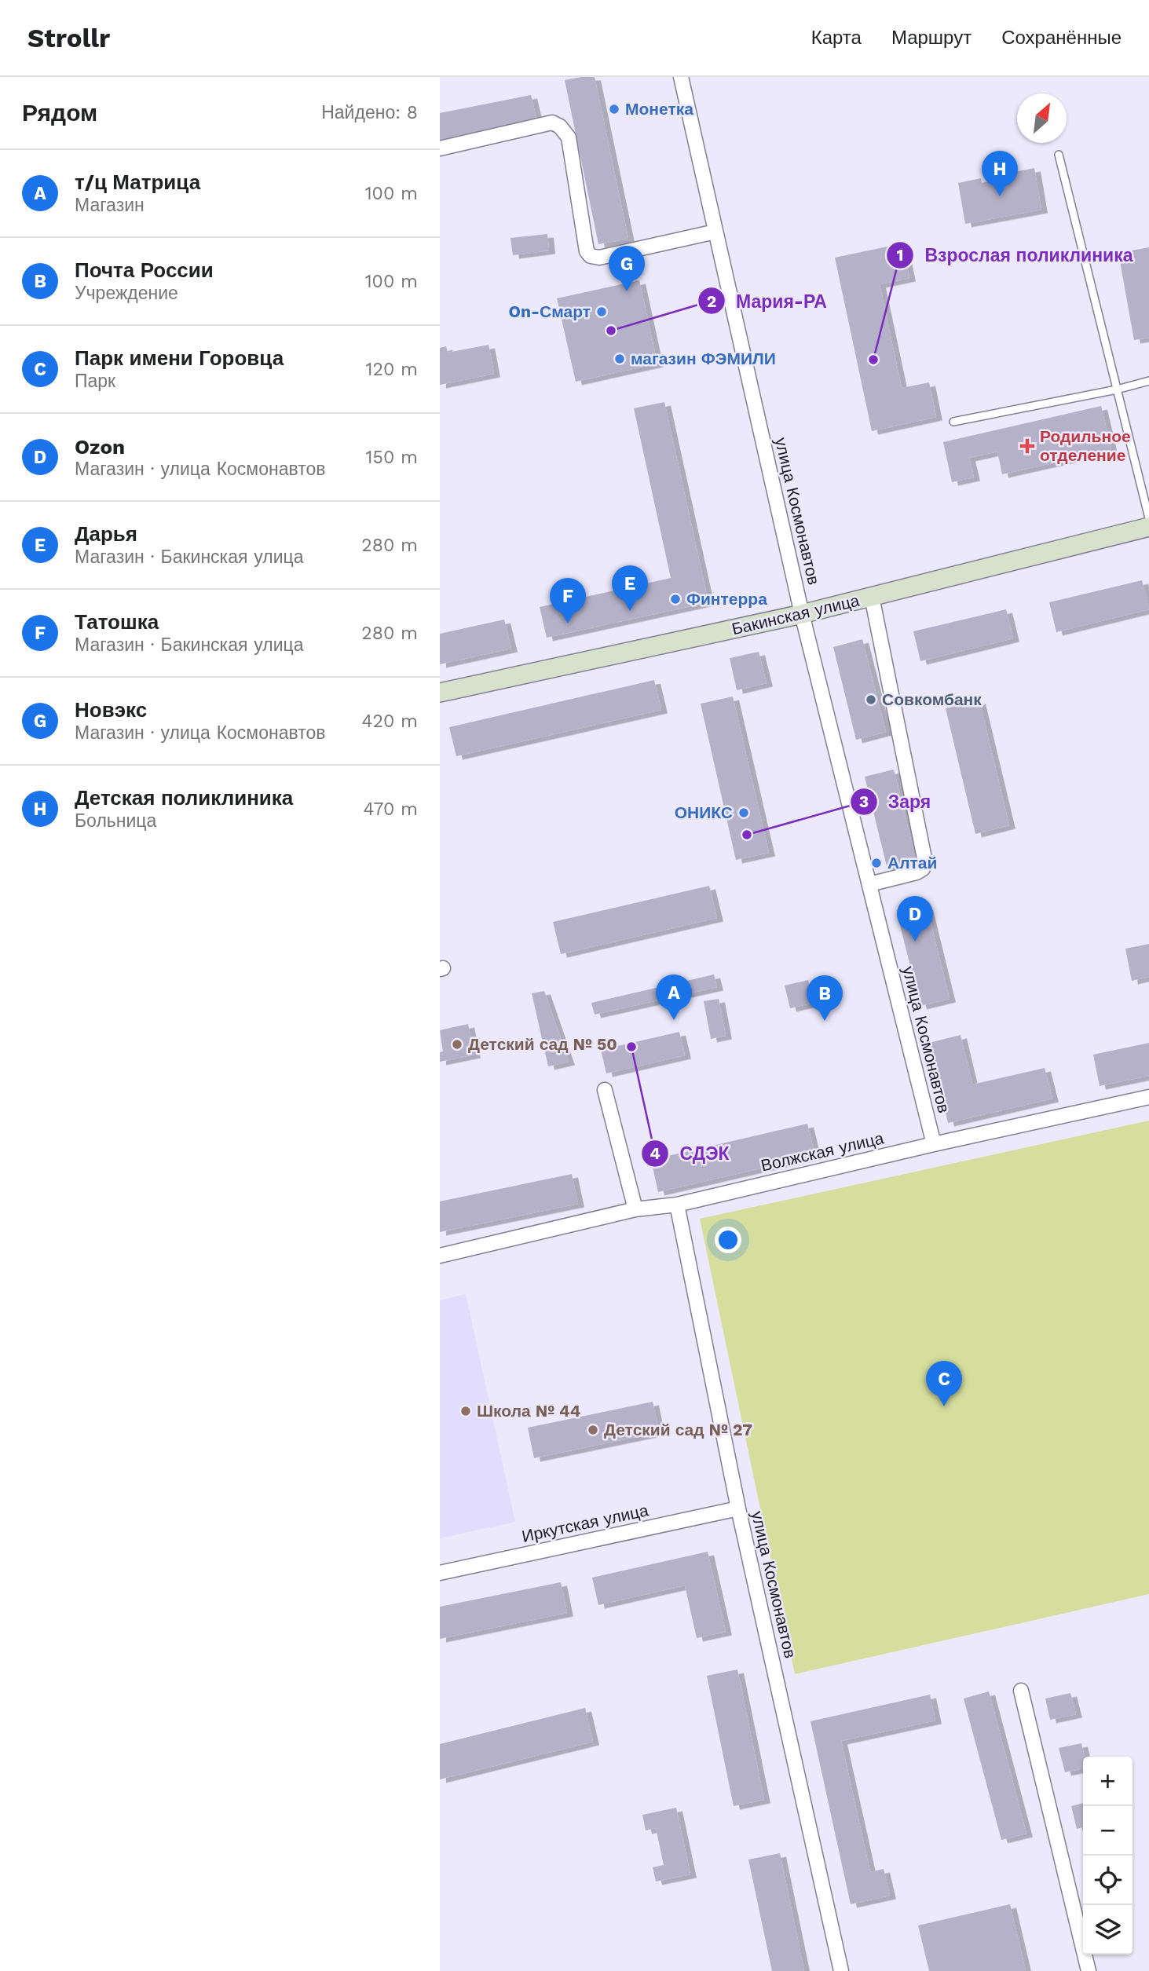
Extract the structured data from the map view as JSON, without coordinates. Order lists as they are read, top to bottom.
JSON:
{
  "streets": {
    "street": [
      "улица Космонавтов",
      "Бакинская улица",
      "Волжская улица",
      "Иркутская улица"
    ]
  },
  "crossings": [
    ["улица Космонавтов", "Бакинская улица"],
    ["улица Космонавтов", "Волжская улица"],
    ["улица Космонавтов", "Иркутская улица"]
  ],
  "places": {
    "other": [
      "Монетка",
      "On-Смарт",
      "Мария-РА",
      "магазин ФЭМИЛИ",
      "Взрослая поликлиника",
      "Финтерра",
      "Совкомбанк",
      "ОНИКС",
      "Заря",
      "Алтай",
      "Детский сад № 50",
      "СДЭК",
      "Школа № 44",
      "Детский сад № 27"
    ],
    "health": ["Родильное отделение"]
  },
  "north": "top right",
  "page": {
    "header": "Strollr",
    "nav": ["Карта", "Маршрут", "Сохранённые"],
    "heading": ["Рядом", "Найдено: 8"],
    "list": [
      {
        "mark": "A",
        "name": "т/ц Матрица",
        "note": "Магазин",
        "value": "100 m"
      },
      {
        "mark": "B",
        "name": "Почта России",
        "note": "Учреждение",
        "value": "100 m"
      },
      {
        "mark": "C",
        "name": "Парк имени Горовца",
        "note": "Парк",
        "value": "120 m"
      },
      {
        "mark": "D",
        "name": "Ozon",
        "note": "Магазин · улица Космонавтов",
        "value": "150 m"
      },
      {
        "mark": "E",
        "name": "Дарья",
        "note": "Магазин · Бакинская улица",
        "value": "280 m"
      },
      {
        "mark": "F",
        "name": "Татошка",
        "note": "Магазин · Бакинская улица",
        "value": "280 m"
      },
      {
        "mark": "G",
        "name": "Новэкс",
        "note": "Магазин · улица Космонавтов",
        "value": "420 m"
      },
      {
        "mark": "H",
        "name": "Детская поликлиника",
        "note": "Больница",
        "value": "470 m"
      }
    ],
    "pins": [
      "H",
      "G",
      "E",
      "F",
      "D",
      "A",
      "B",
      "C"
    ],
    "map_buttons": ["+", "−"]
  }
}
